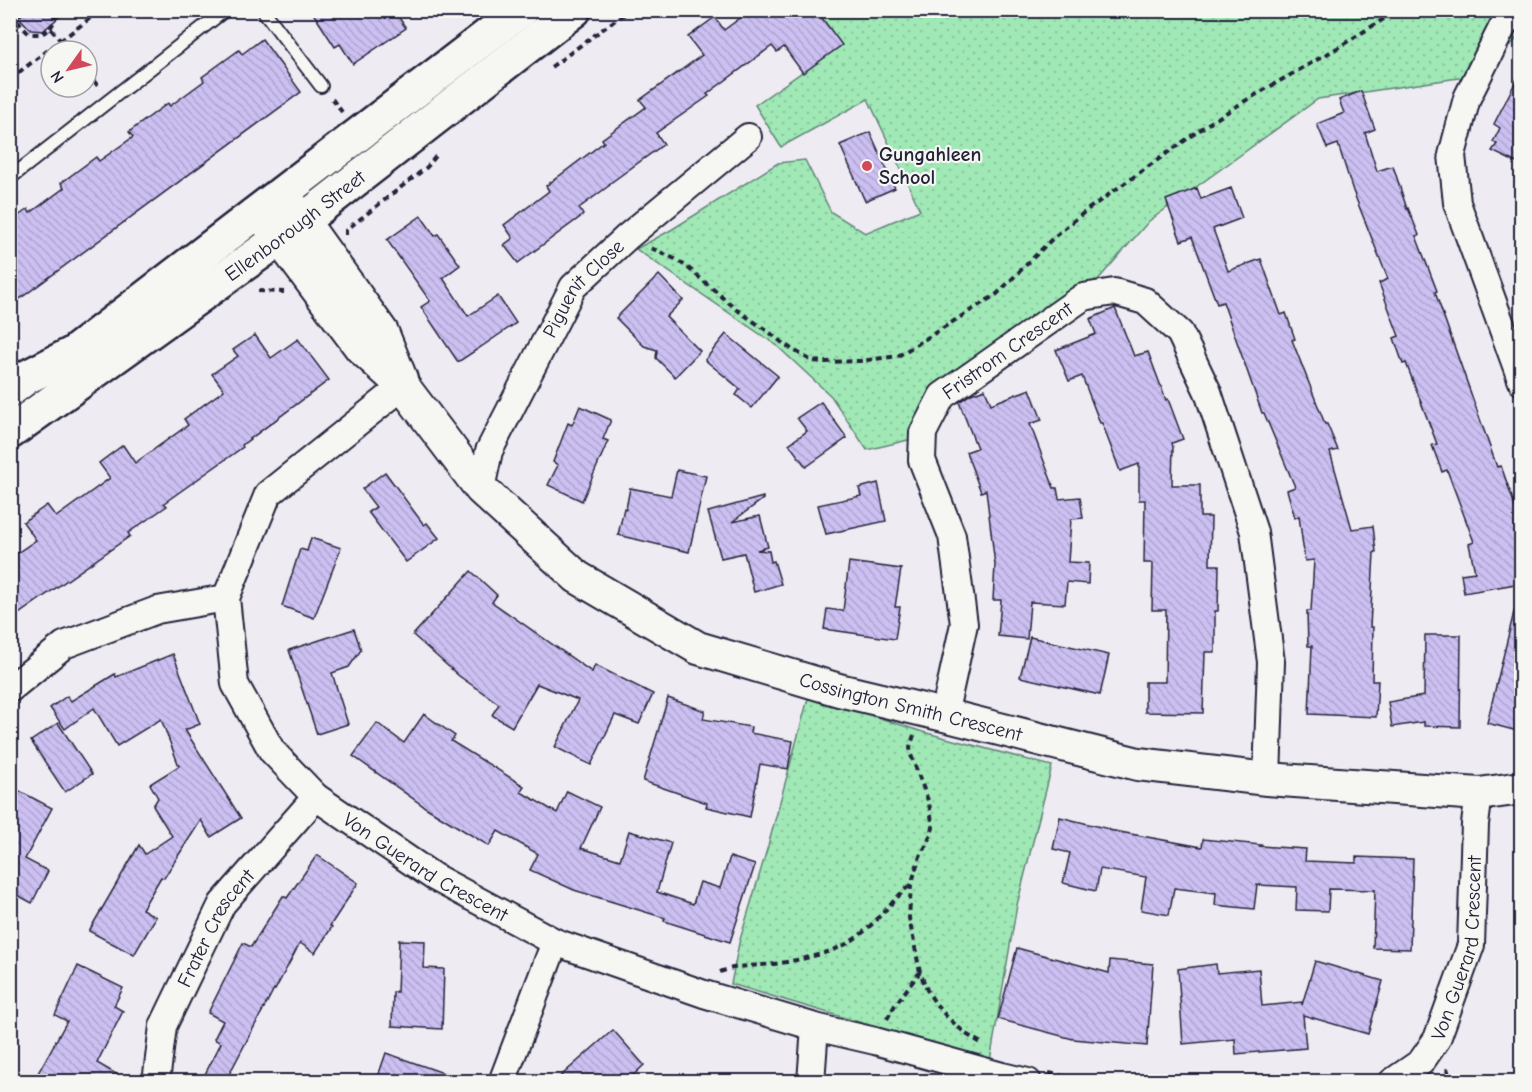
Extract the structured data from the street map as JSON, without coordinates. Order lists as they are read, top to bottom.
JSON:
{
  "streets": {
    "main road": ["Ellenborough Street"],
    "street": [
      "Piguenit Close",
      "Fristrom Crescent",
      "Cossington Smith Crescent",
      "Von Guerard Crescent",
      "Frater Crescent"
    ]
  },
  "crossings": [
    ["Ellenborough Street", "Cossington Smith Crescent"],
    ["Piguenit Close", "Cossington Smith Crescent"],
    ["Fristrom Crescent", "Cossington Smith Crescent"],
    ["Cossington Smith Crescent", "Von Guerard Crescent"],
    ["Von Guerard Crescent", "Frater Crescent"]
  ],
  "places": ["Gungahleen School"],
  "north": "bottom left"
}
